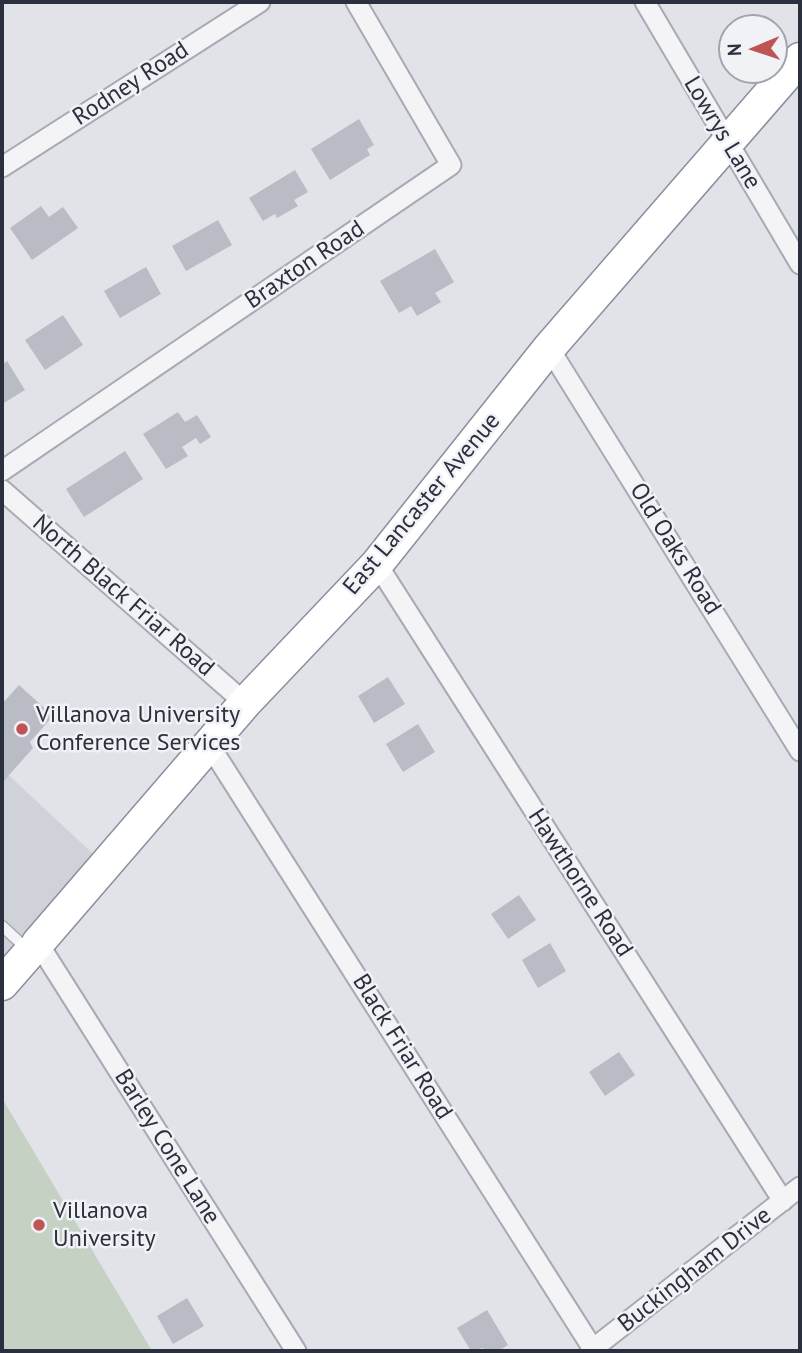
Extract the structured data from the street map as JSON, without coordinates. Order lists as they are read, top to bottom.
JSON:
{
  "streets": {
    "highway": ["East Lancaster Avenue"],
    "street": [
      "Rodney Road",
      "Lowrys Lane",
      "Braxton Road",
      "Old Oaks Road",
      "North Black Friar Road",
      "Hawthorne Road",
      "Black Friar Road",
      "Barley Cone Lane",
      "Buckingham Drive"
    ]
  },
  "crossings": [
    ["Lowrys Lane", "East Lancaster Avenue"],
    ["East Lancaster Avenue", "Old Oaks Road"],
    ["East Lancaster Avenue", "North Black Friar Road"],
    ["East Lancaster Avenue", "Hawthorne Road"],
    ["East Lancaster Avenue", "Black Friar Road"],
    ["East Lancaster Avenue", "Barley Cone Lane"],
    ["Hawthorne Road", "Buckingham Drive"],
    ["Black Friar Road", "Buckingham Drive"]
  ],
  "places": ["Villanova University Conference Services", "Villanova University"],
  "north": "left"
}
